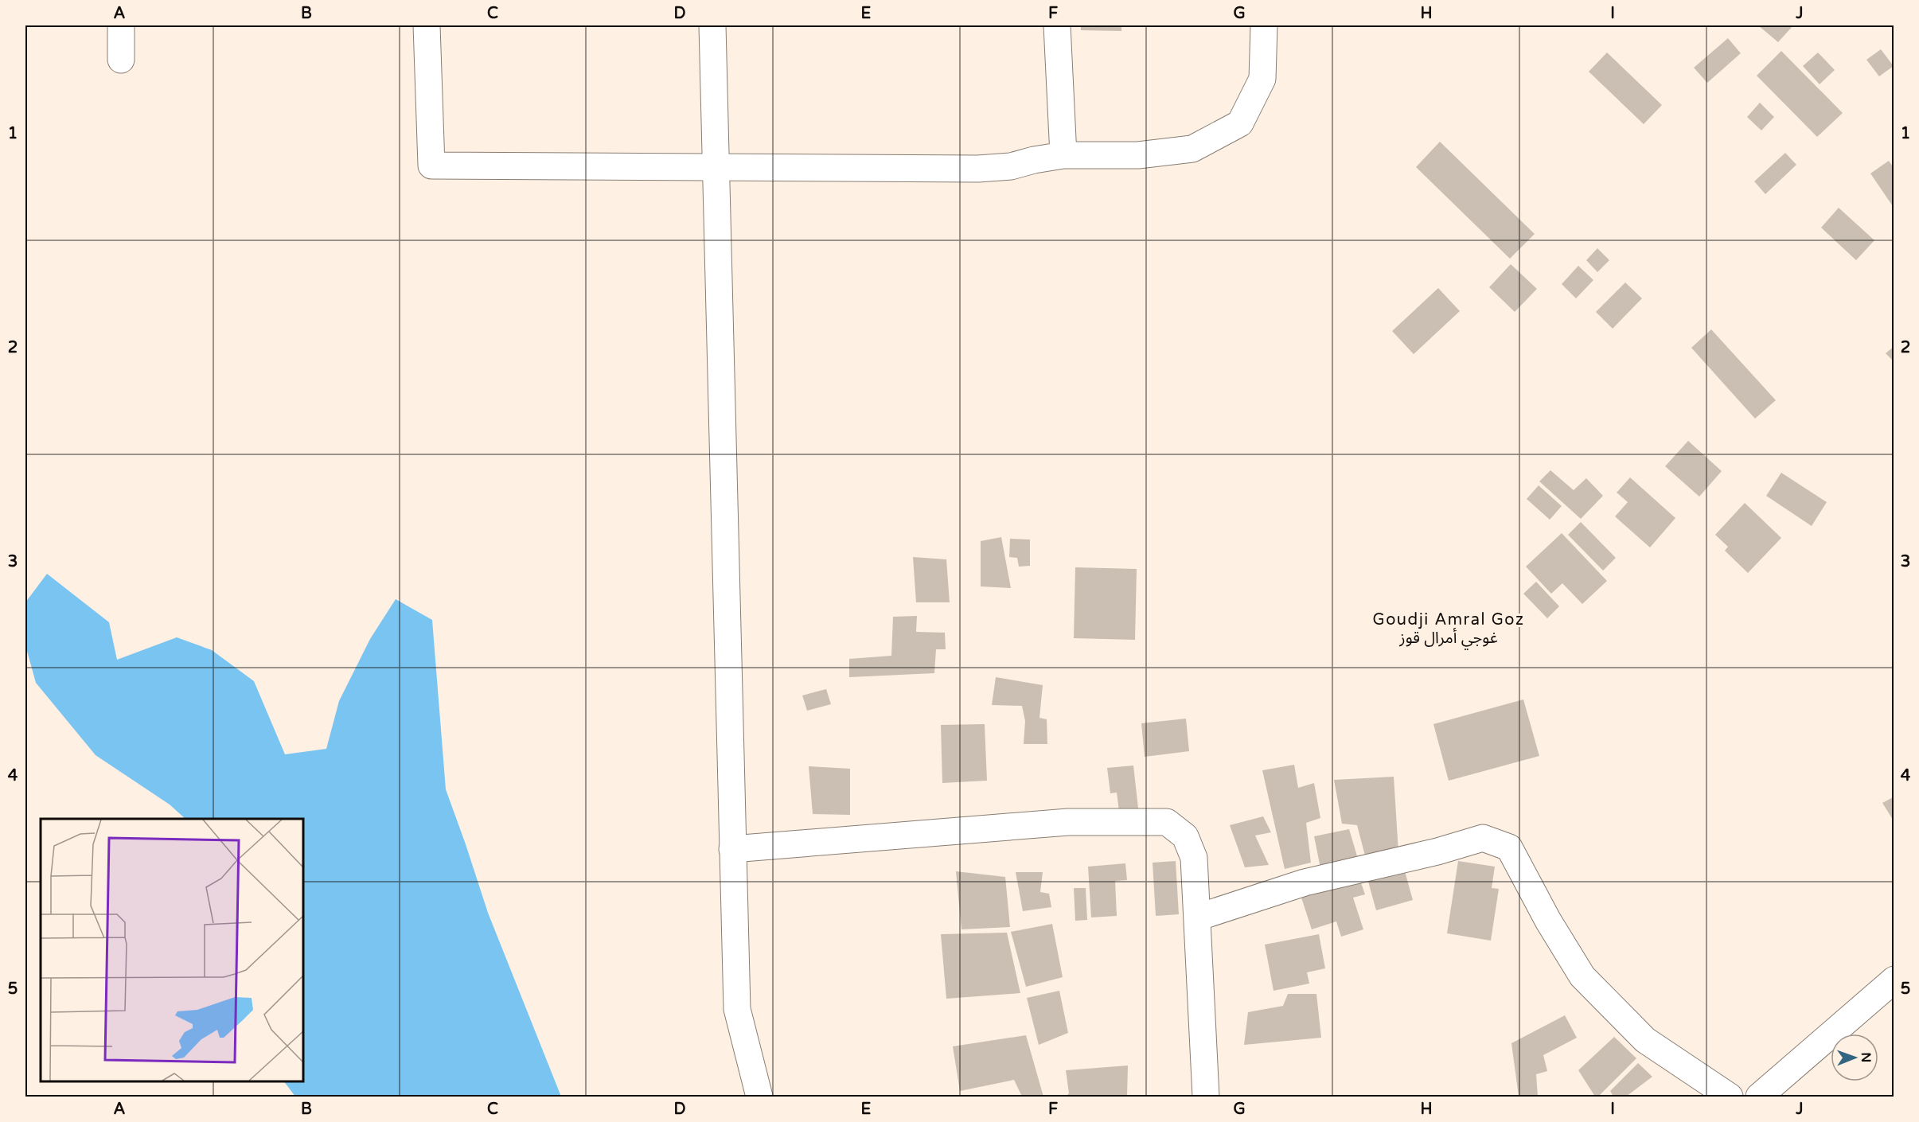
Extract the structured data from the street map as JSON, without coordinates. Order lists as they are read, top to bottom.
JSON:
{
  "districts": ["Goudji Amral Goz غوجي أمرال قوز"],
  "north": "right",
  "grid": {
    "columns": [
      "A",
      "B",
      "C",
      "D",
      "E",
      "F",
      "G",
      "H",
      "I",
      "J"
    ],
    "rows": [
      "1",
      "2",
      "3",
      "4",
      "5"
    ]
  }
}
